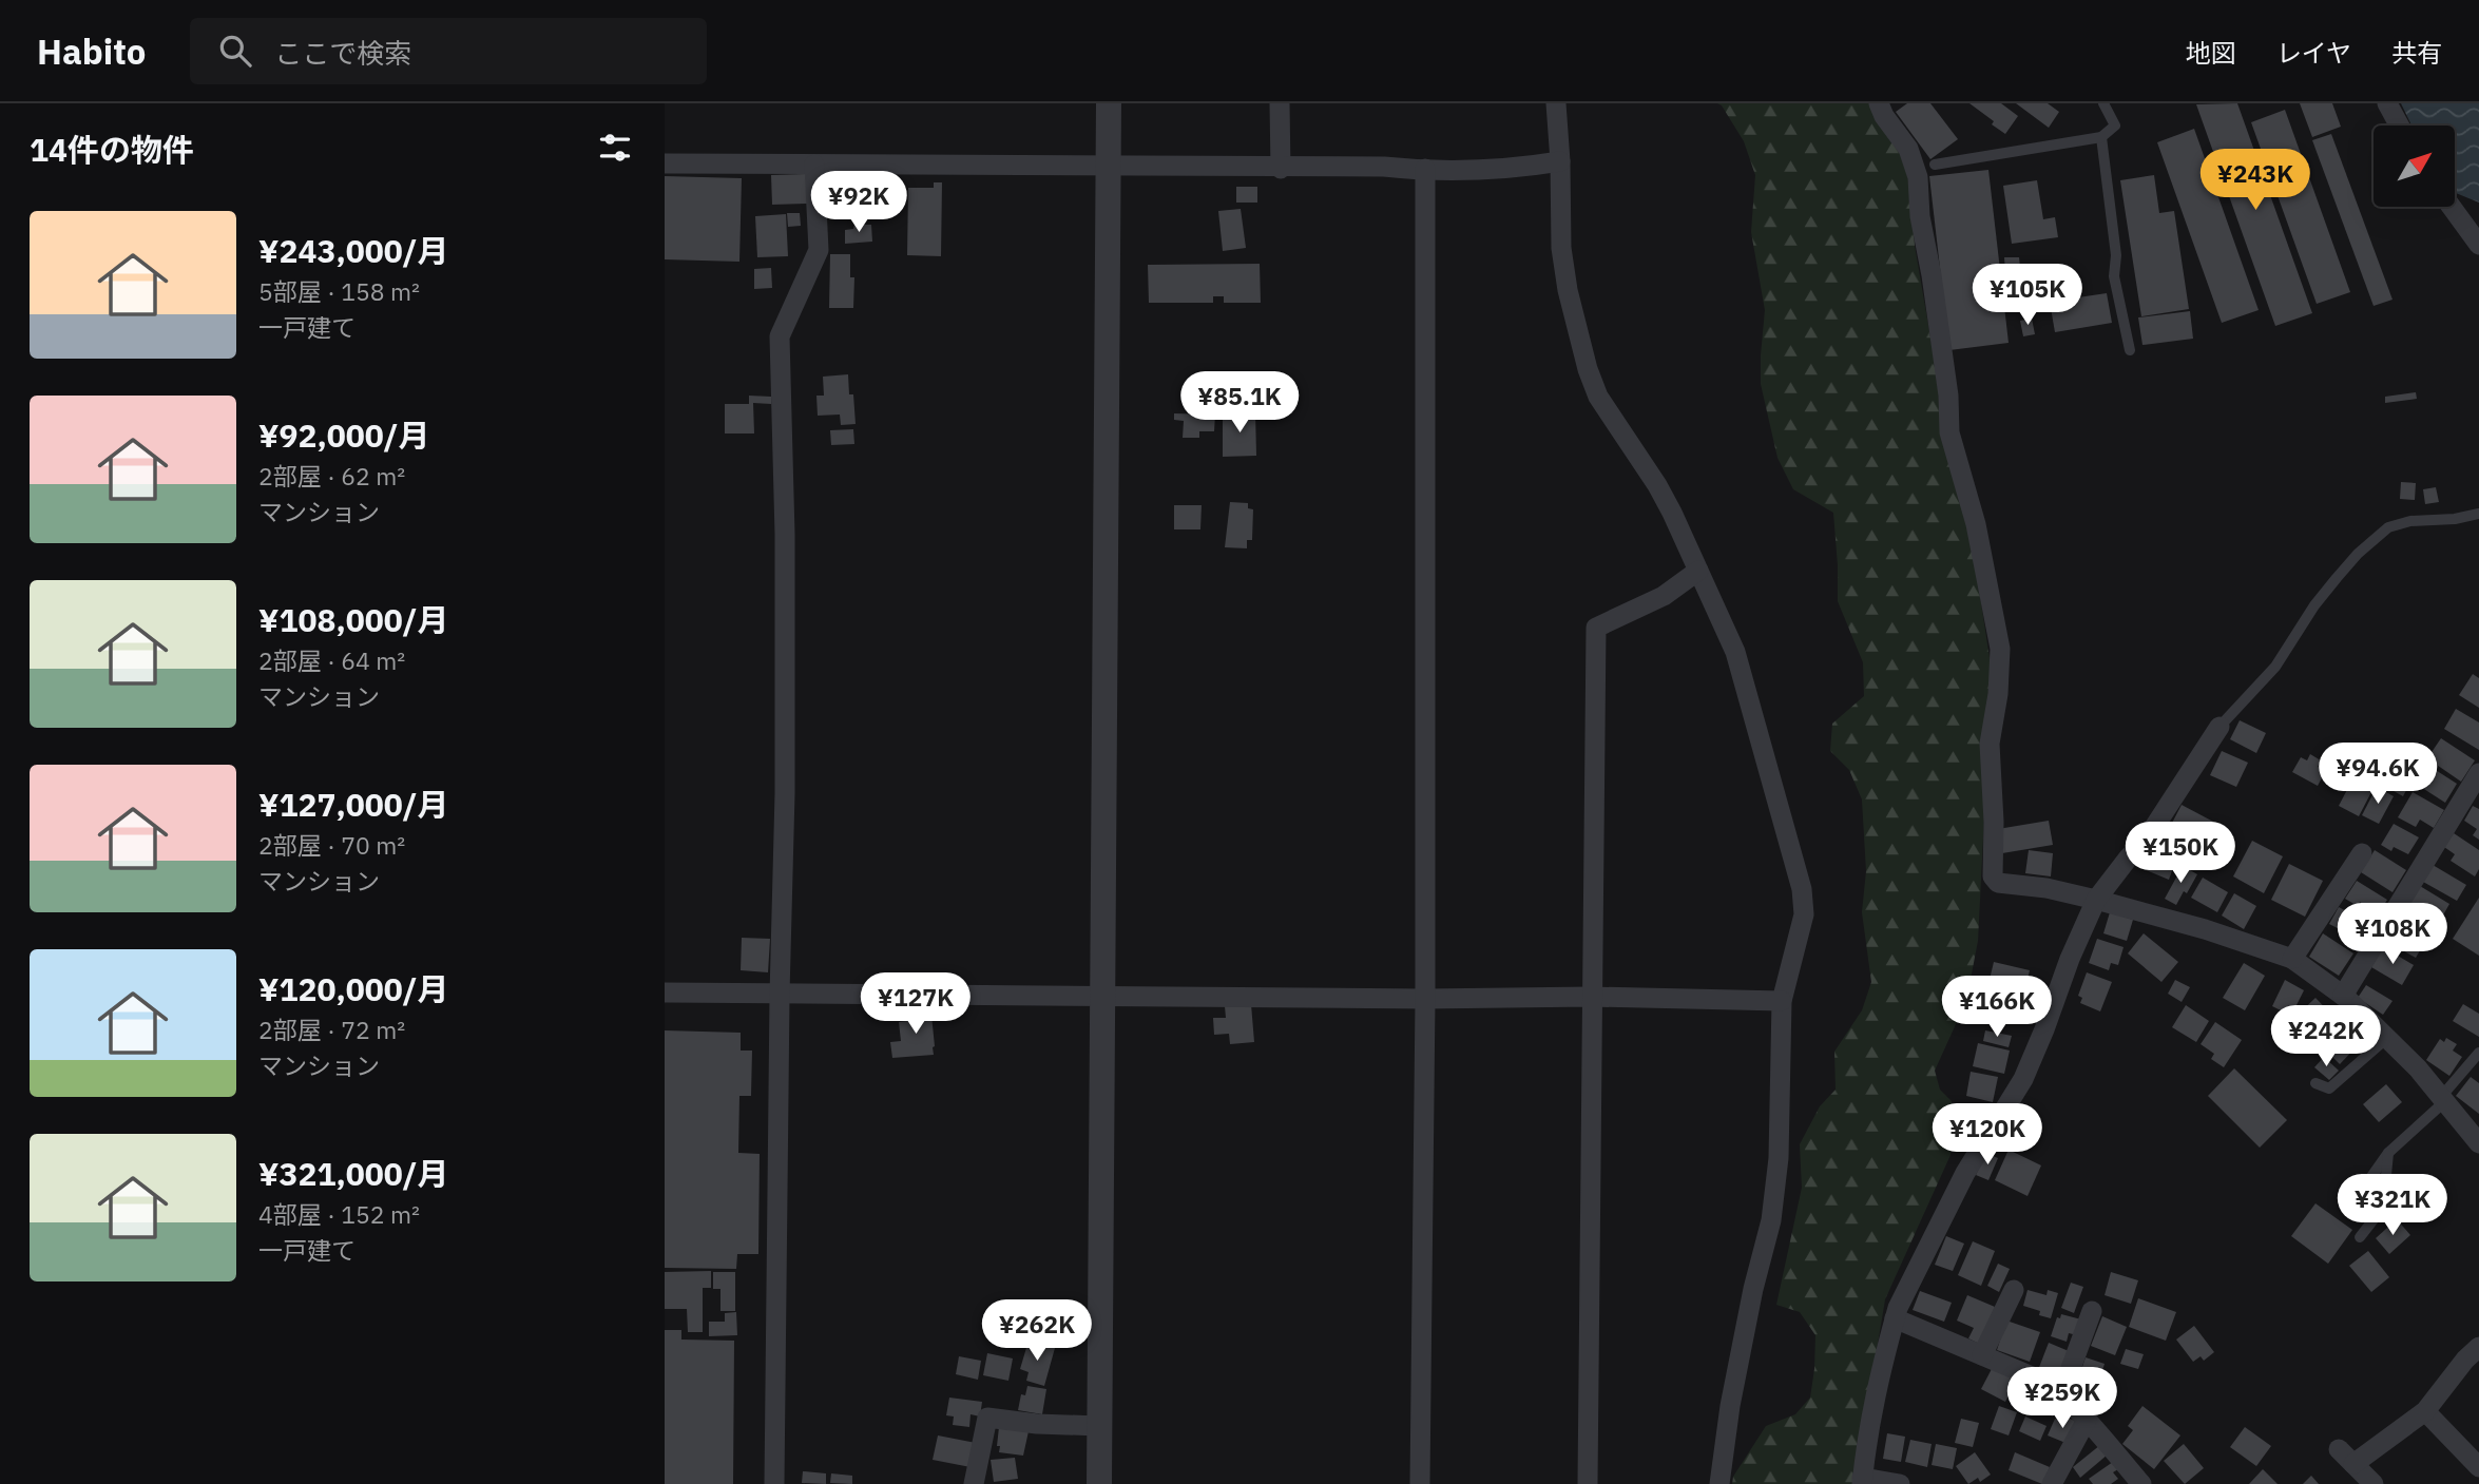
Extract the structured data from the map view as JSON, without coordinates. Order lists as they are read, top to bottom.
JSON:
{
  "north": "top right",
  "page": {
    "header": "Habito",
    "search": "ここで検索",
    "nav": ["地図", "レイヤ", "共有"],
    "heading": "14件の物件",
    "price": [
      "¥243K",
      "¥92K",
      "¥105K",
      "¥85.1K",
      "¥94.6K",
      "¥150K",
      "¥108K",
      "¥127K",
      "¥166K",
      "¥242K",
      "¥120K",
      "¥321K",
      "¥262K",
      "¥259K"
    ],
    "list": [
      {
        "name": "¥243,000/月",
        "note": "5部屋 · 158 m² · 一戸建て"
      },
      {
        "name": "¥92,000/月",
        "note": "2部屋 · 62 m² · マンション"
      },
      {
        "name": "¥108,000/月",
        "note": "2部屋 · 64 m² · マンション"
      },
      {
        "name": "¥127,000/月",
        "note": "2部屋 · 70 m² · マンション"
      },
      {
        "name": "¥120,000/月",
        "note": "2部屋 · 72 m² · マンション"
      },
      {
        "name": "¥321,000/月",
        "note": "4部屋 · 152 m² · 一戸建て"
      }
    ]
  }
}
